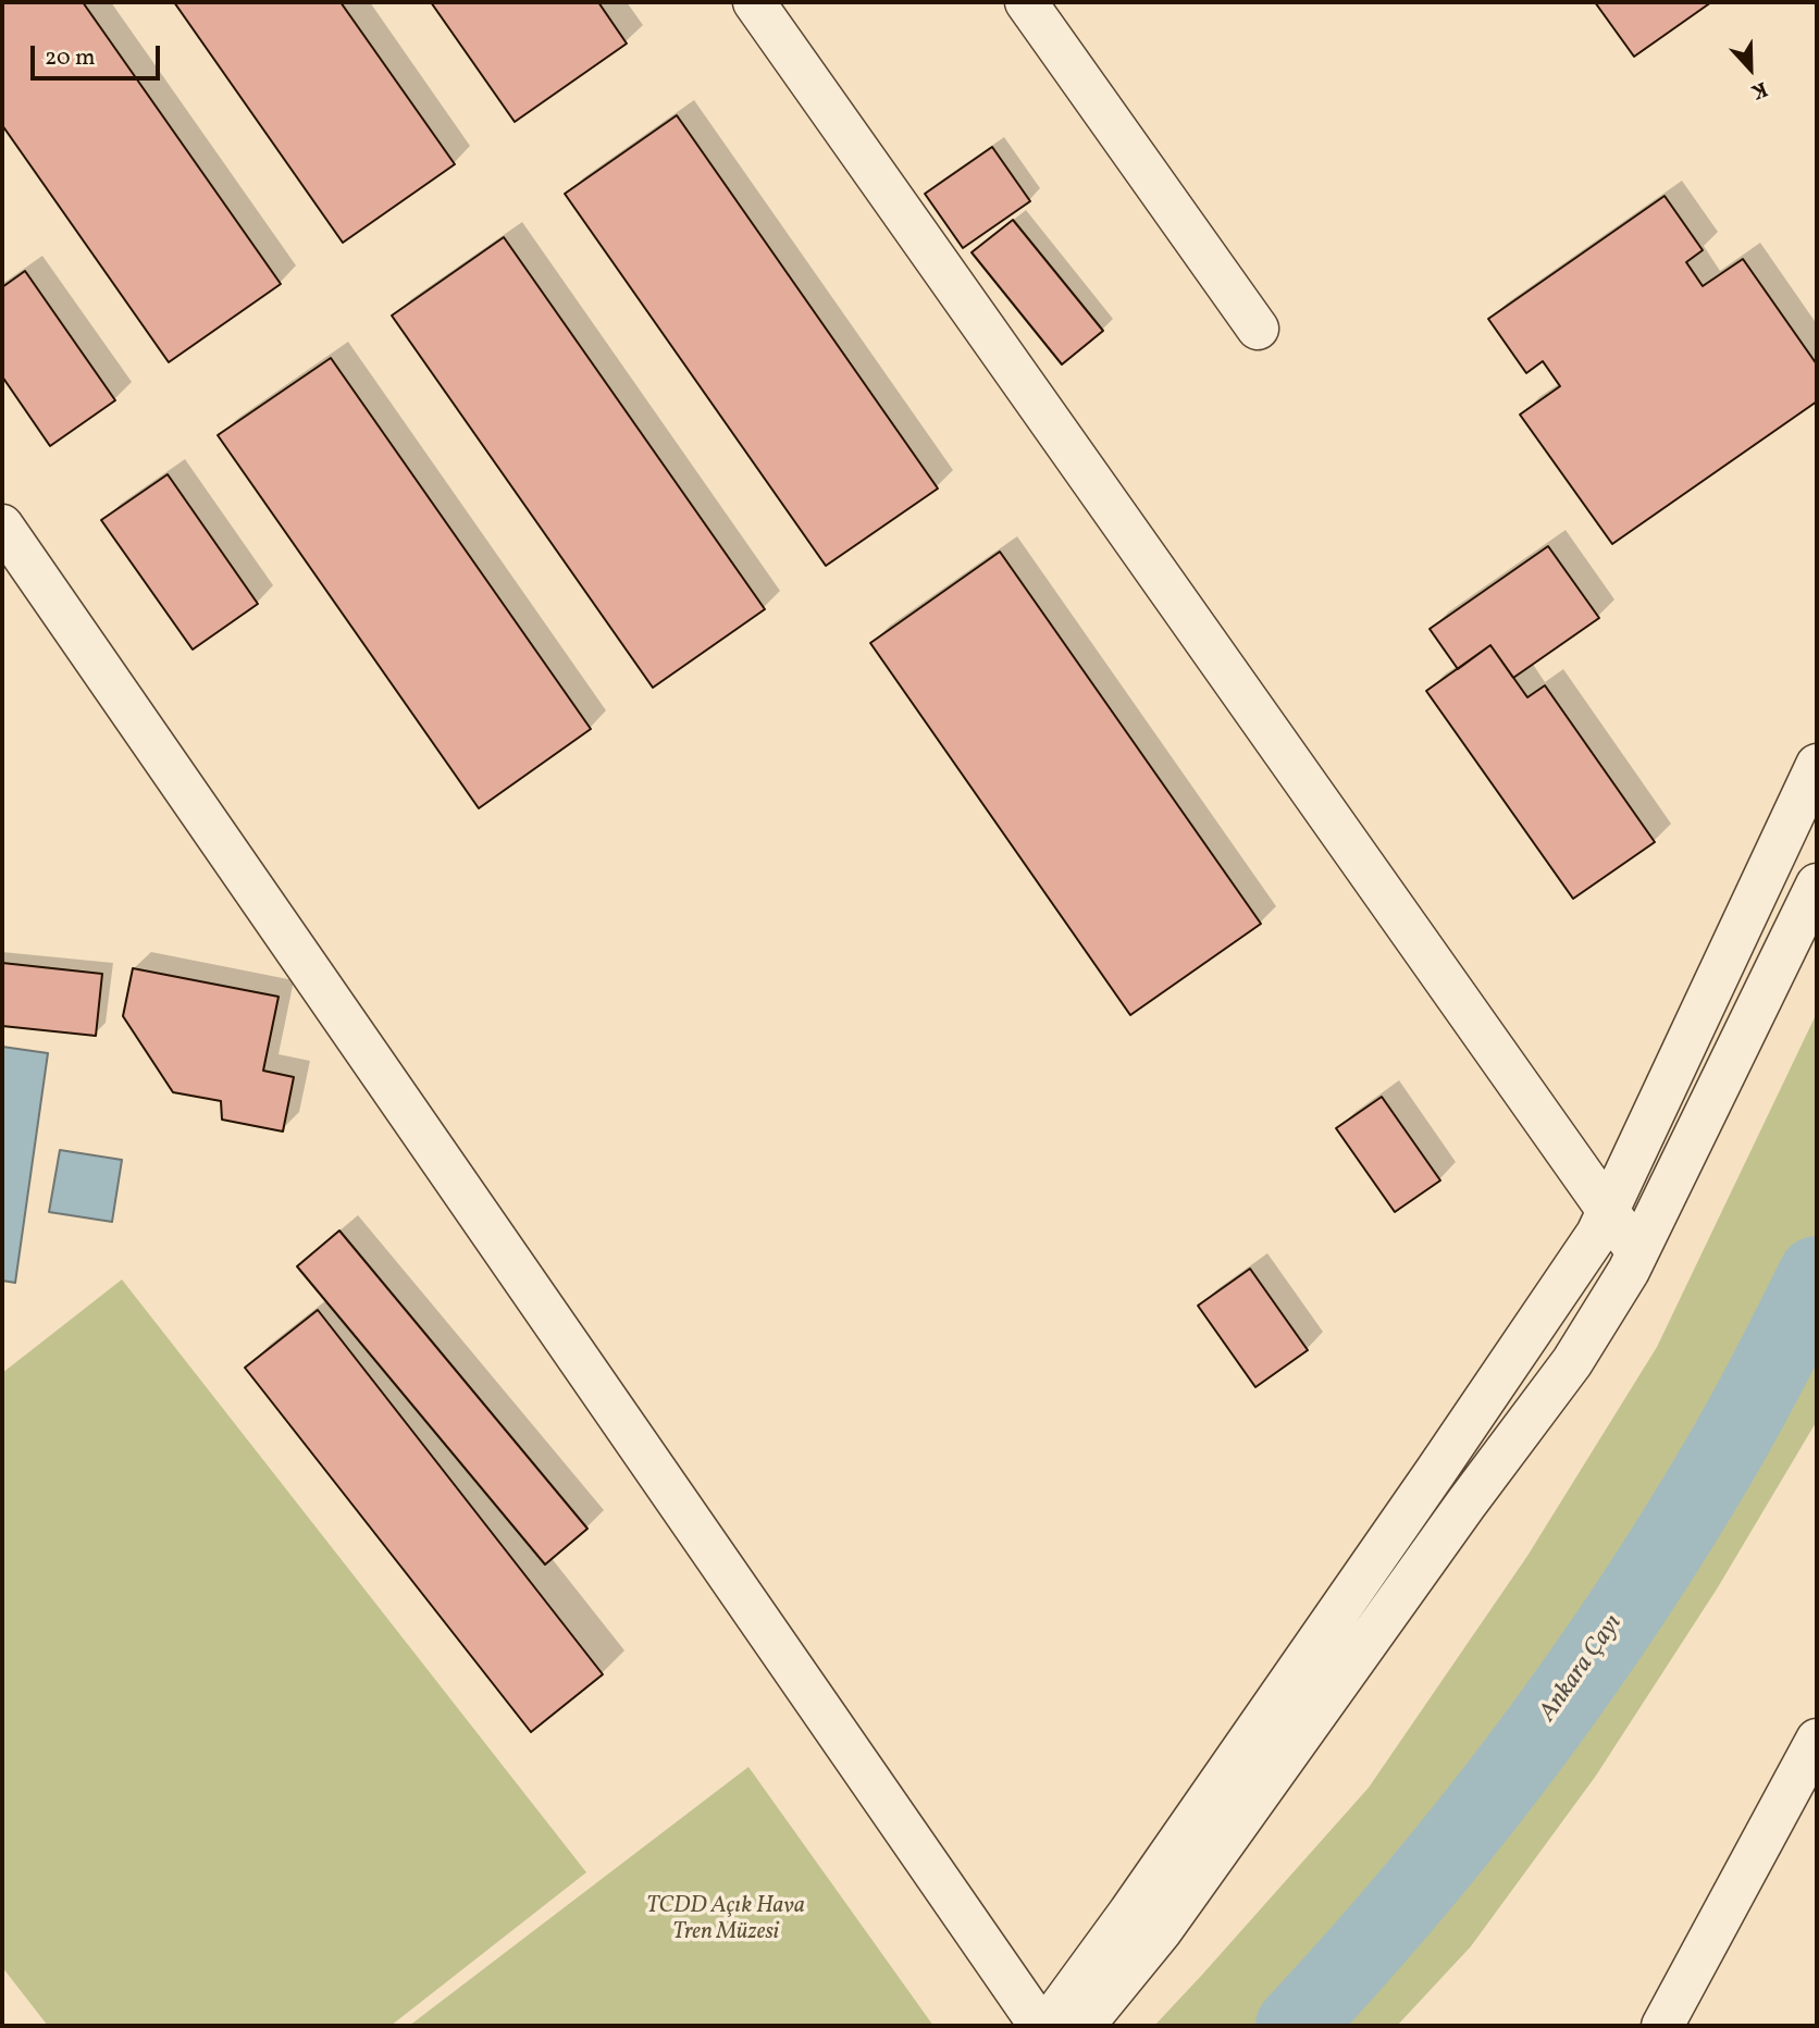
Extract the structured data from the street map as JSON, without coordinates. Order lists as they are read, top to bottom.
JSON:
{
  "water": ["Ankara Çayı"],
  "parks": ["TCDD Açık Hava Tren Müzesi"],
  "scale_bar": "20 m",
  "north": "bottom"
}
